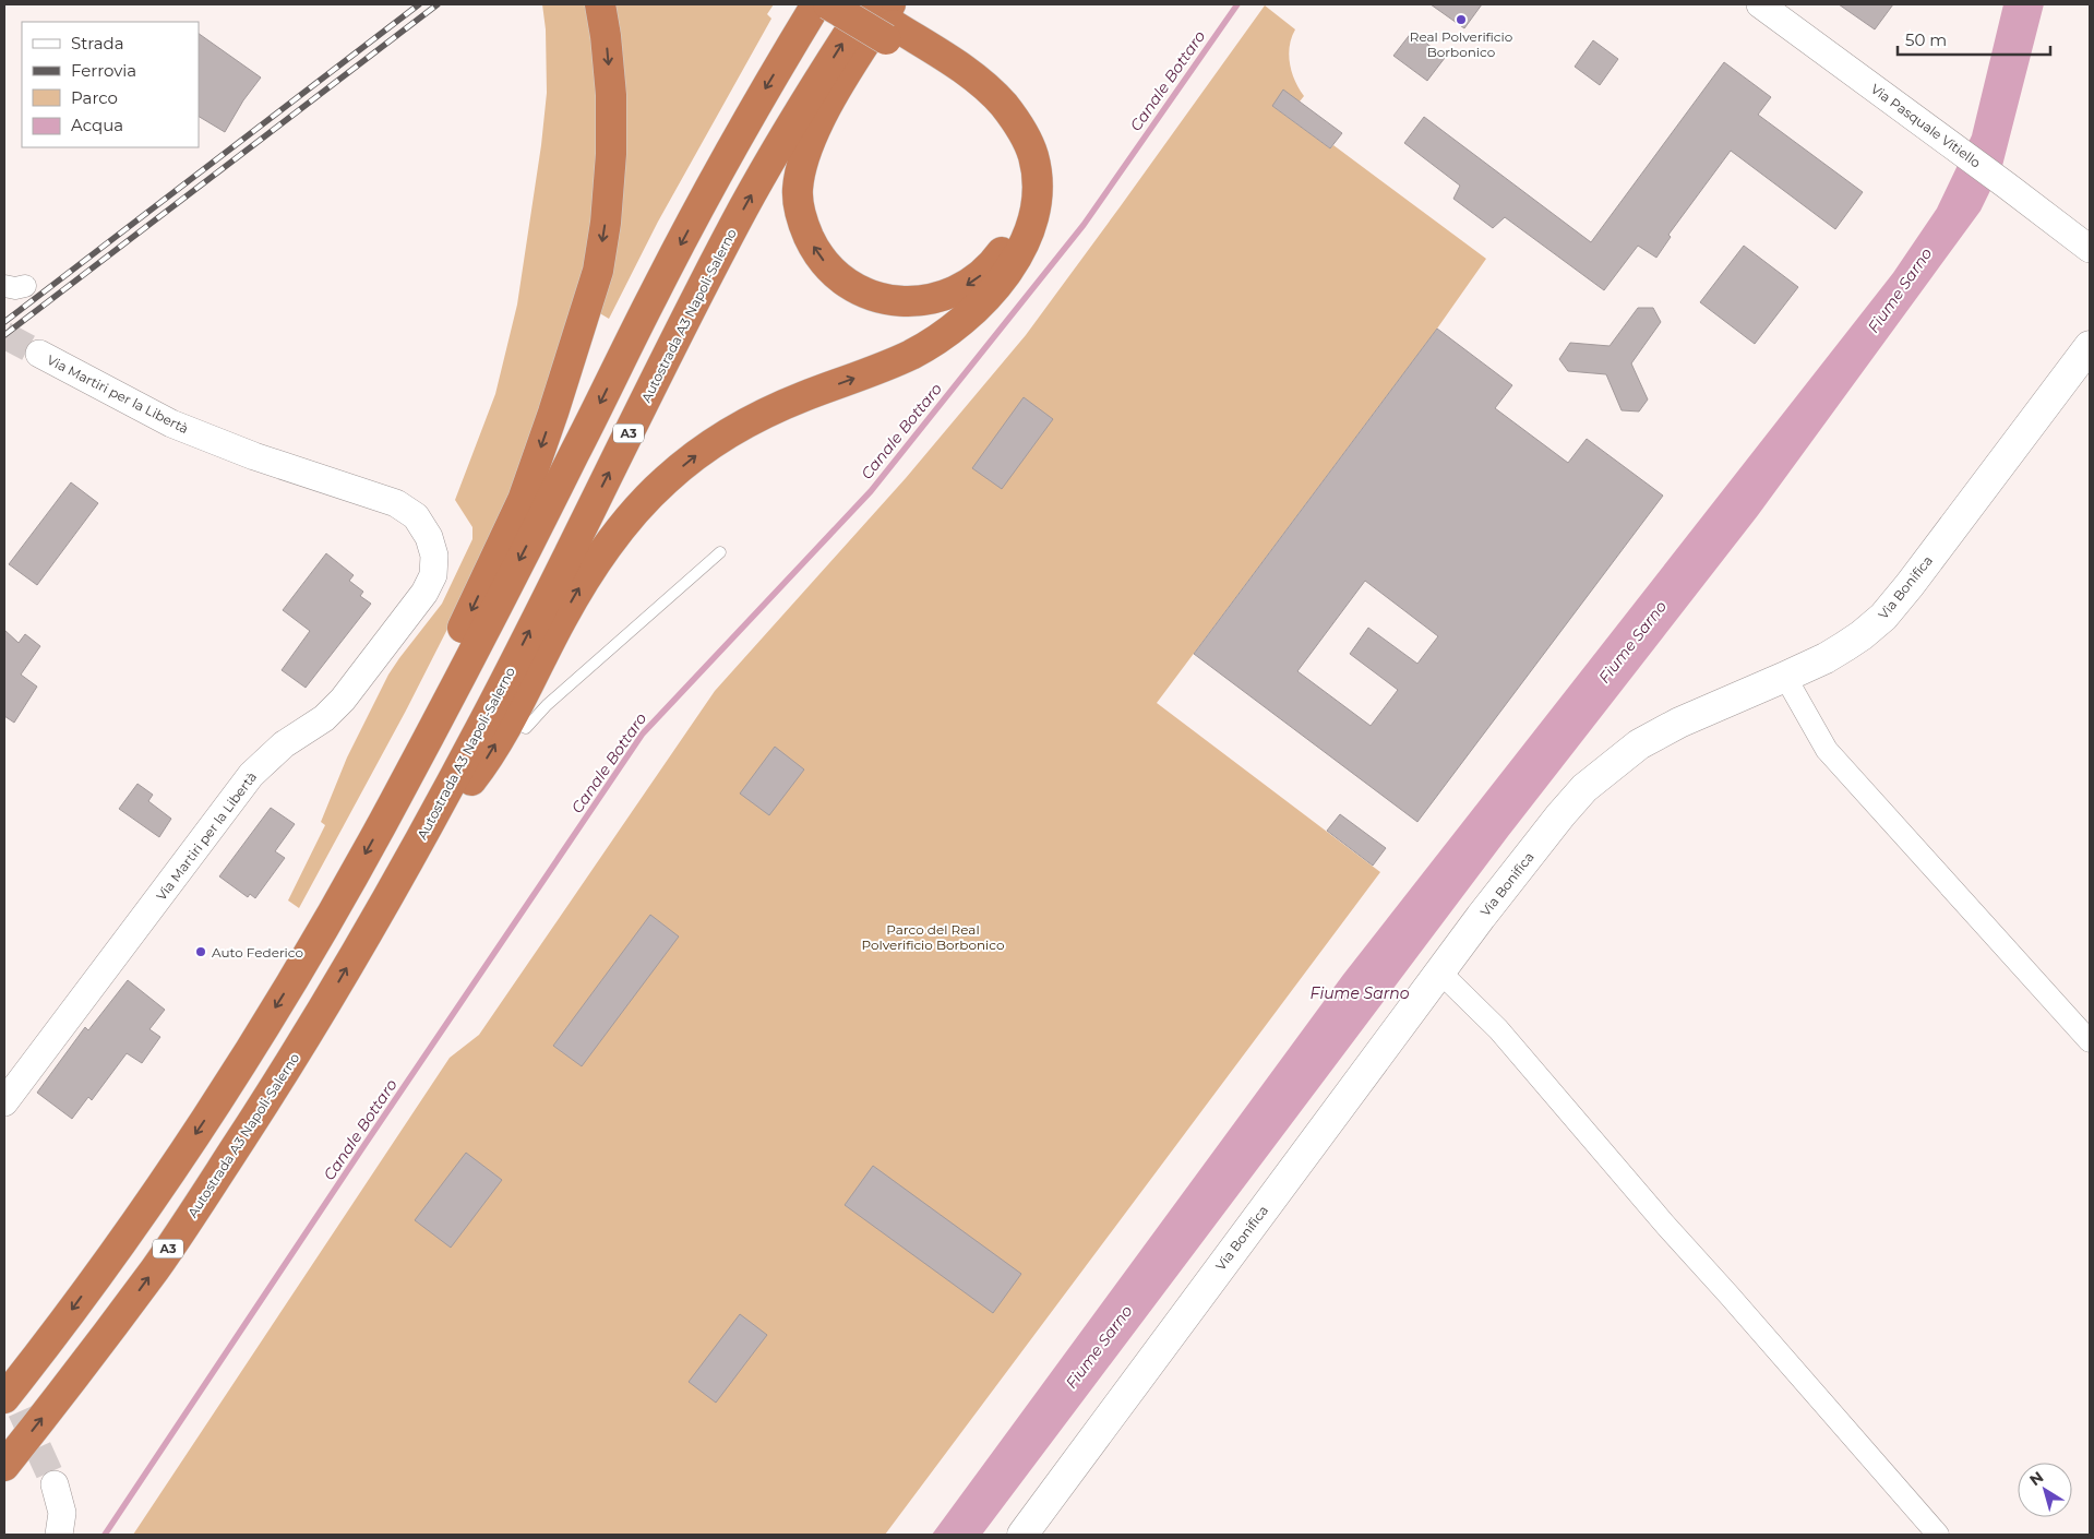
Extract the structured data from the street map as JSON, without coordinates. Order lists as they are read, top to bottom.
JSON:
{
  "streets": {
    "highway": ["Autostrada A3 Napoli-Salerno", "A3"],
    "main road": ["Via Bonifica"],
    "street": ["Via Pasquale Vitiello", "Via Martiri per la Libertà"]
  },
  "water": ["Canale Bottaro", "Fiume Sarno"],
  "parks": ["Parco del Real Polverificio Borbonico"],
  "places": ["Real Polverificio Borbonico", "Auto Federico"],
  "legend": [
    "Strada",
    "Ferrovia",
    "Parco",
    "Acqua"
  ],
  "scale_bar": "50 m",
  "north": "top left"
}
